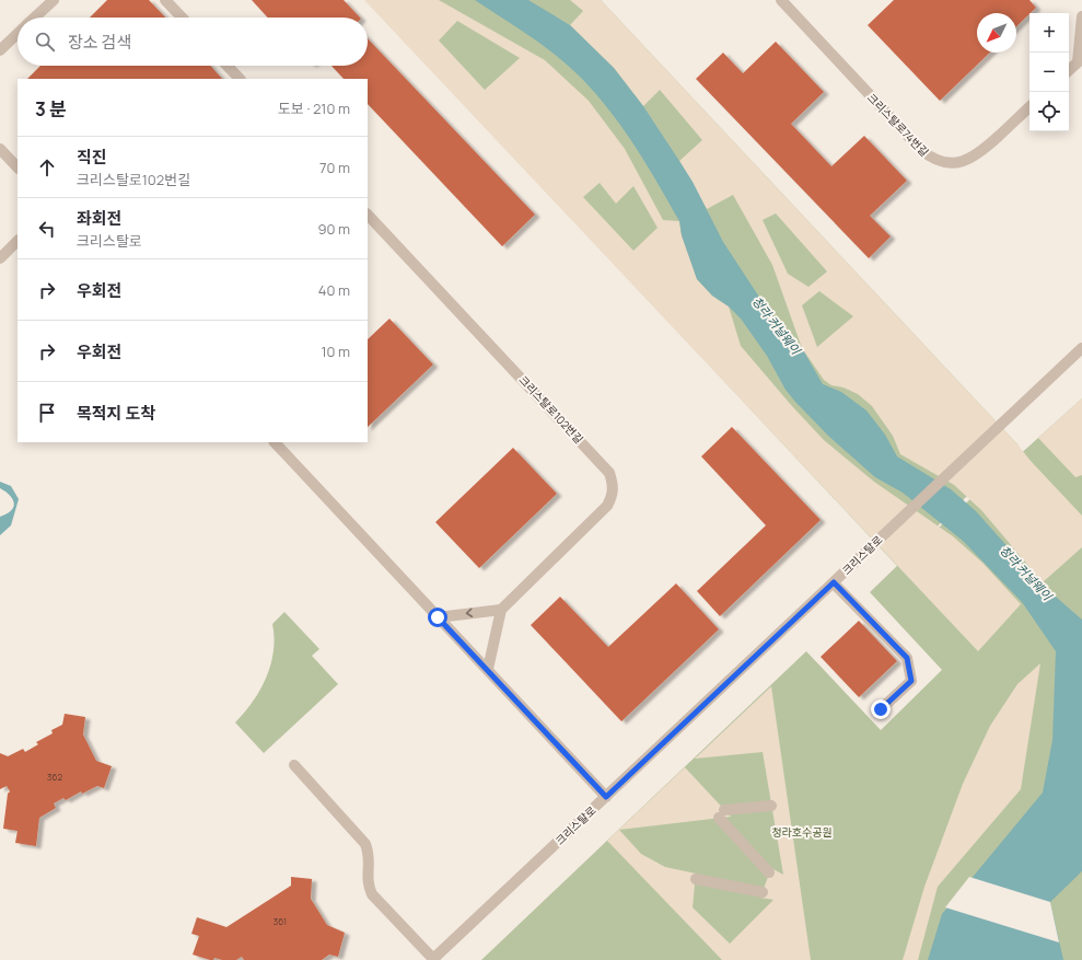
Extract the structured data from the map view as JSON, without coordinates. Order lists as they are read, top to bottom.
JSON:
{
  "streets": {
    "street": ["크리스탈로74번길", "크리스탈로102번길", "크리스탈로"]
  },
  "water": ["청라 커널웨이"],
  "parks": ["청라호수공원"],
  "house_numbers": ["362", "361"],
  "north": "bottom left",
  "page": {
    "map_buttons": ["+", "−"],
    "search": "장소 검색",
    "heading": ["3 분", "도보 · 210 m"],
    "list": [
      ["직진", "크리스탈로102번길", "70 m"],
      ["좌회전", "크리스탈로", "90 m"],
      ["우회전", "40 m"],
      ["우회전", "10 m"],
      "목적지 도착"
    ]
  }
}
